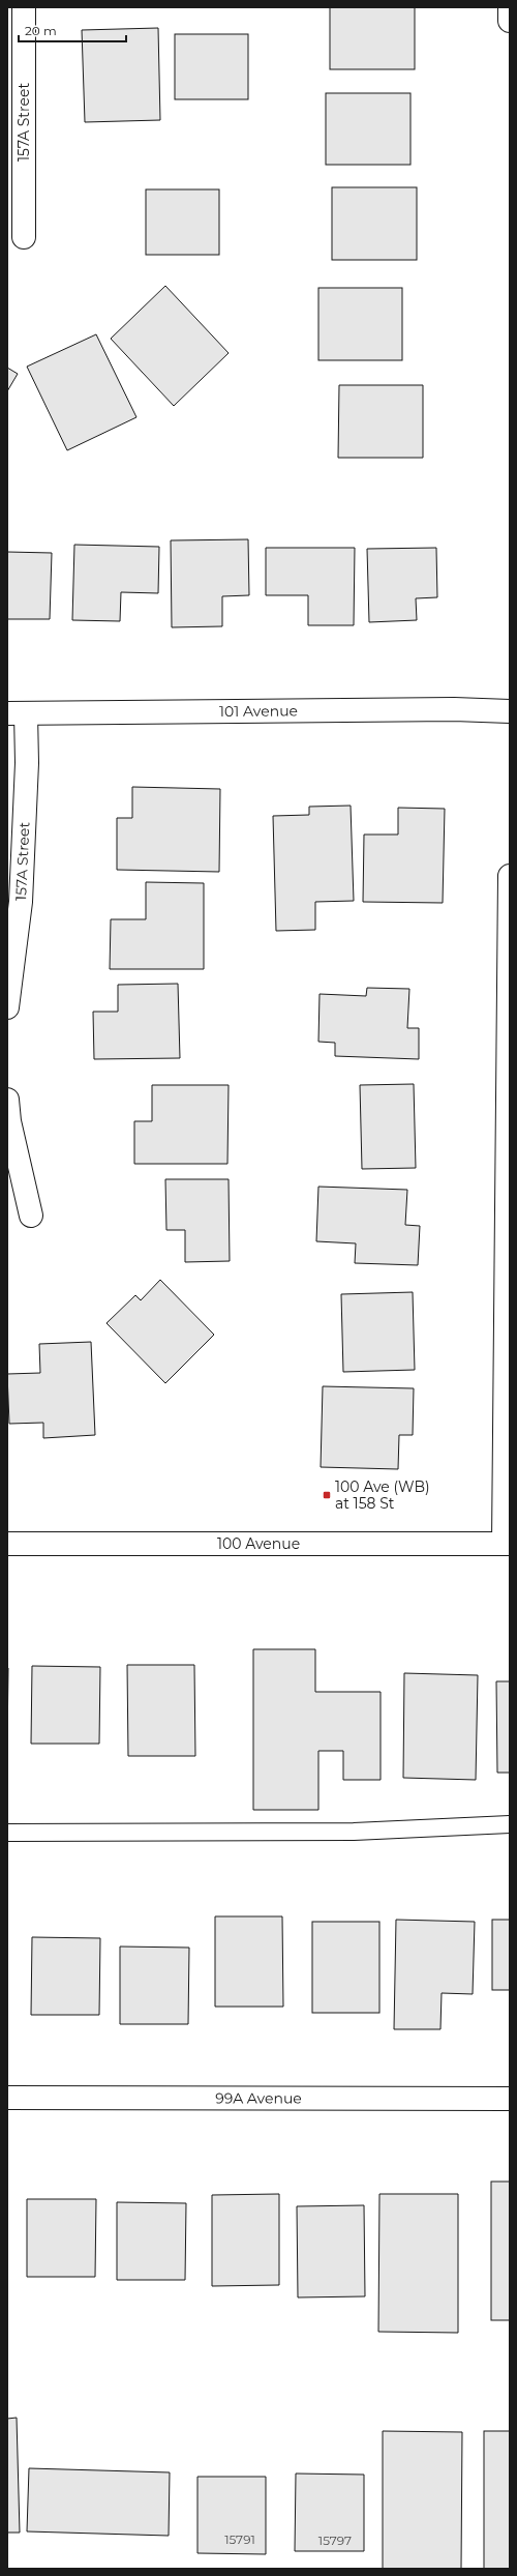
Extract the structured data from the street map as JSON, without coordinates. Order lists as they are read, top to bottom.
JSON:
{
  "streets": {
    "street": [
      "157A Street",
      "101 Avenue",
      "100 Avenue",
      "99A Avenue"
    ]
  },
  "crossings": [
    ["157A Street", "101 Avenue"]
  ],
  "places": {
    "transit": ["100 Ave (WB) at 158 St"]
  },
  "house_numbers": ["15791", "15797"],
  "scale_bar": "20 m"
}
